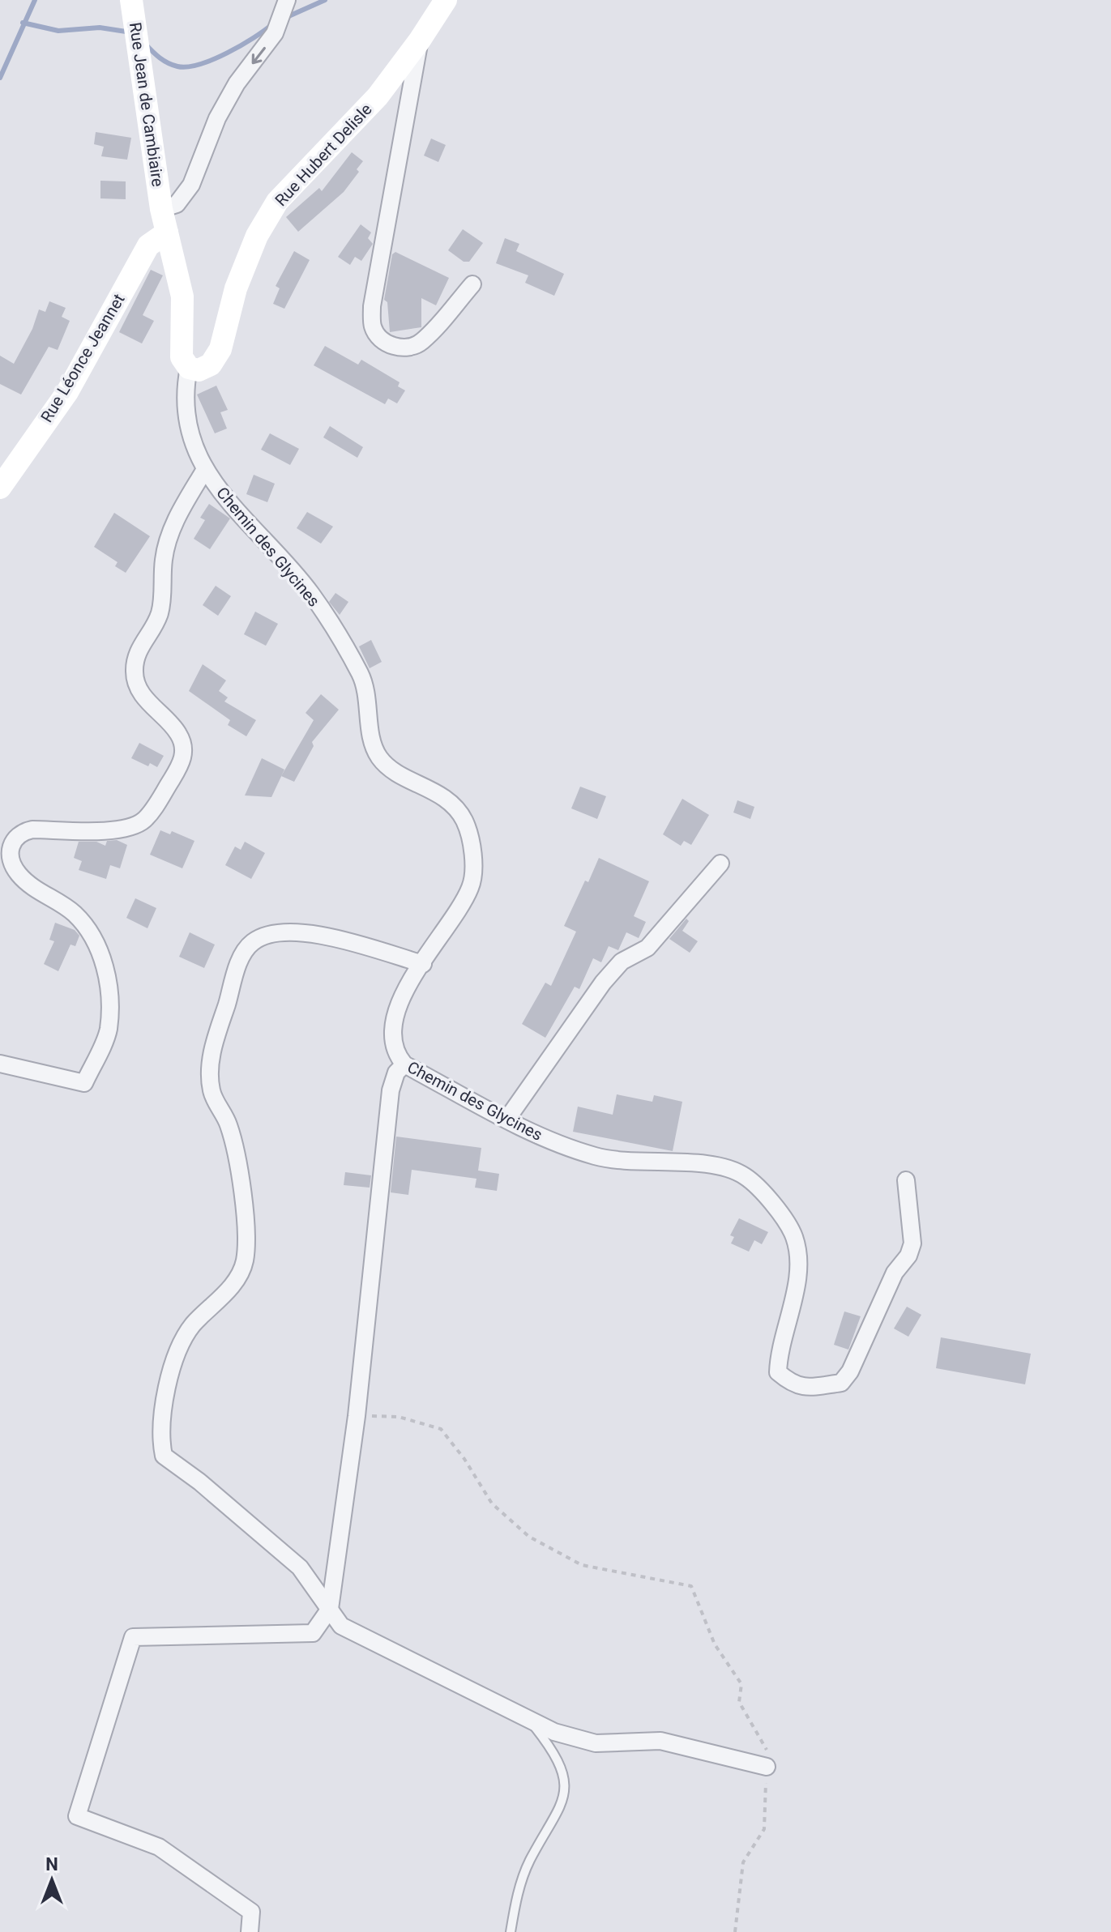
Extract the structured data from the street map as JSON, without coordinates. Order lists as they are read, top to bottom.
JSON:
{
  "streets": {
    "main road": ["Rue Jean de Cambiaire", "Rue Hubert Delisle", "Rue Léonce Jeannet"],
    "street": ["Chemin des Glycines"]
  },
  "crossings": [
    ["Rue Hubert Delisle", "Chemin des Glycines"]
  ],
  "north": "top"
}
